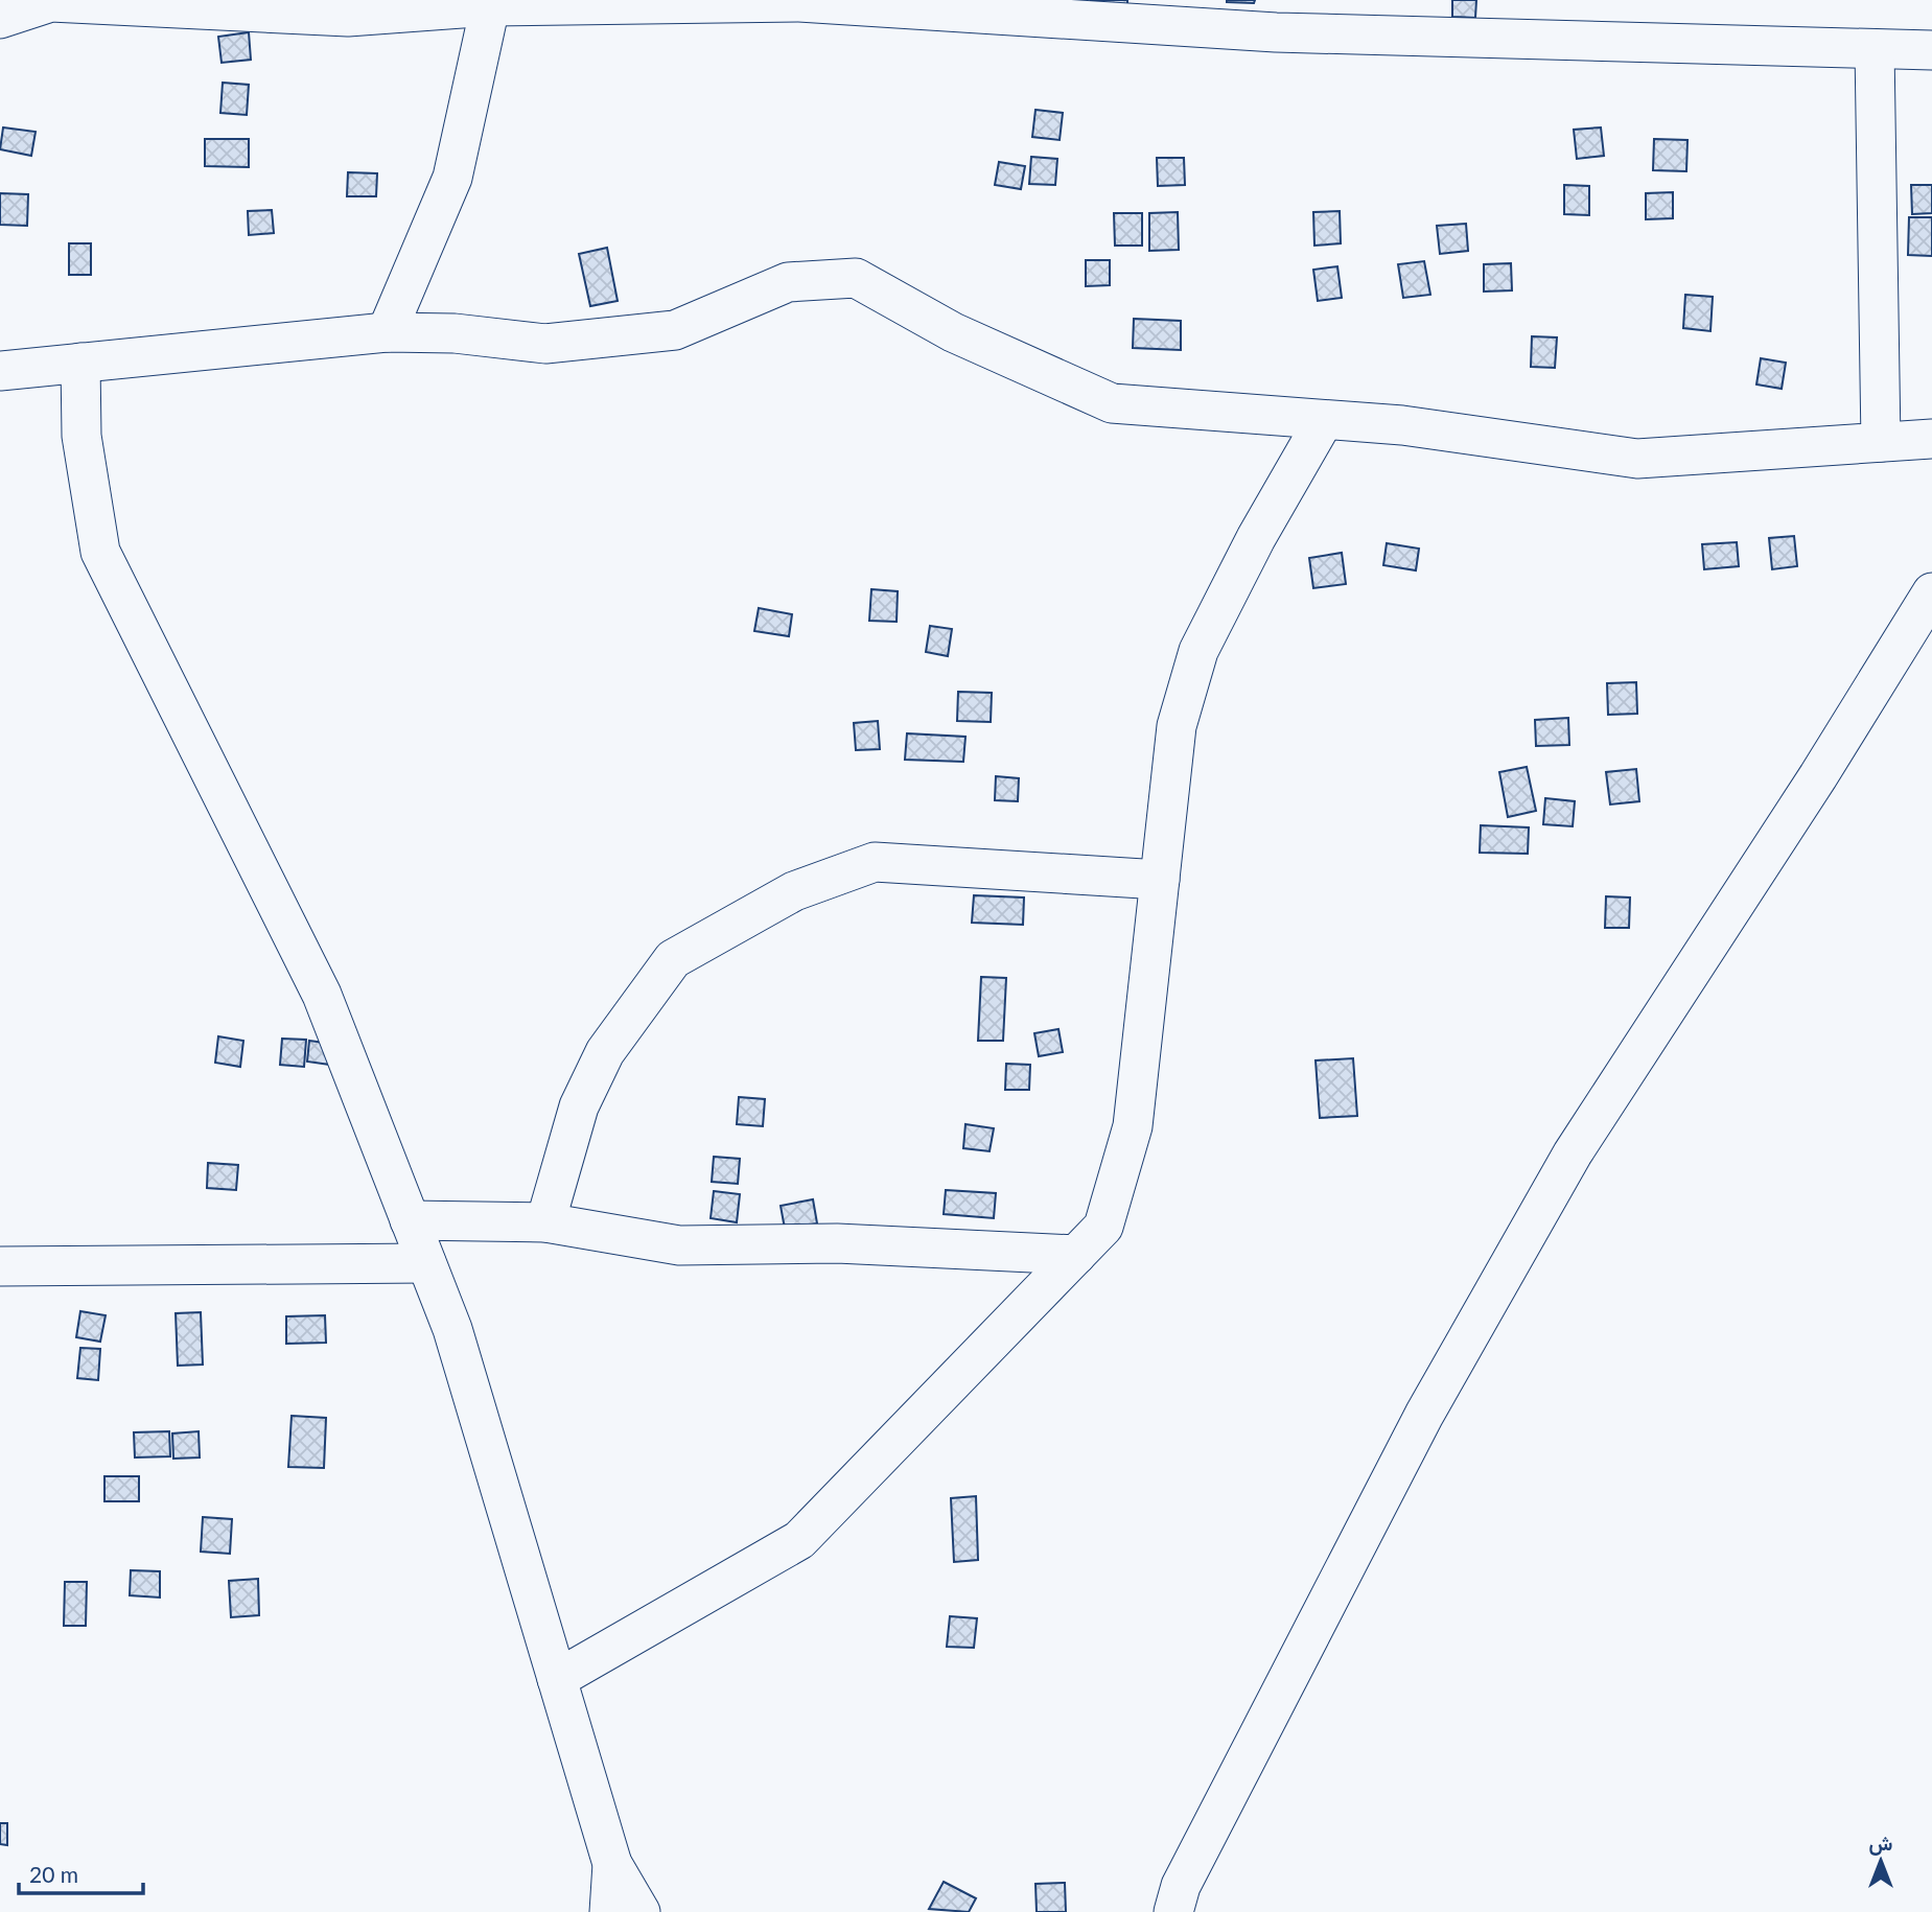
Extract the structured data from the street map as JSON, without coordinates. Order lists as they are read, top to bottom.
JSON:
{
  "scale_bar": "20 m",
  "north": "top"
}
